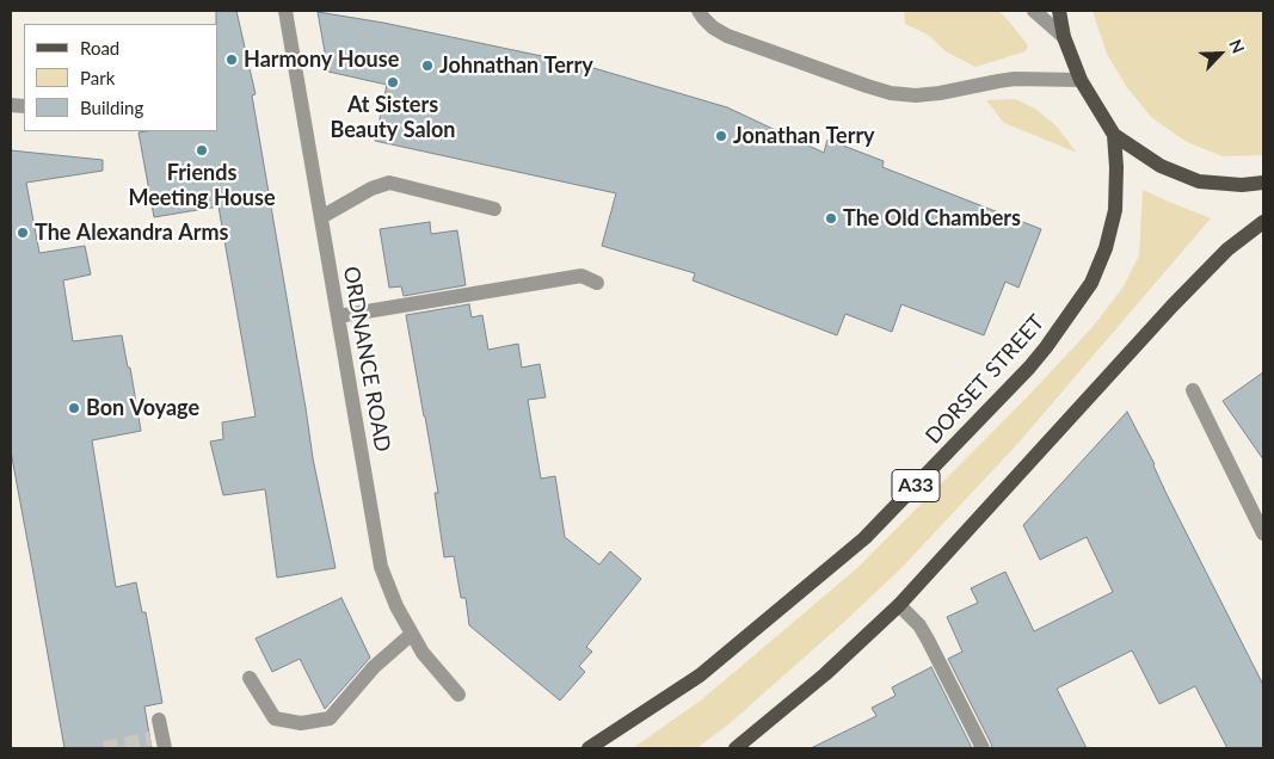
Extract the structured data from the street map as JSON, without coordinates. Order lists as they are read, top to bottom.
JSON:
{
  "streets": {
    "main road": ["DORSET STREET", "A33"],
    "street": ["ORDNANCE ROAD"]
  },
  "places": [
    "Harmony House",
    "Johnathan Terry",
    "At Sisters Beauty Salon",
    "Jonathan Terry",
    "Friends Meeting House",
    "The Old Chambers",
    "The Alexandra Arms",
    "Bon Voyage"
  ],
  "legend": ["Road", "Park", "Building"],
  "north": "top right"
}
